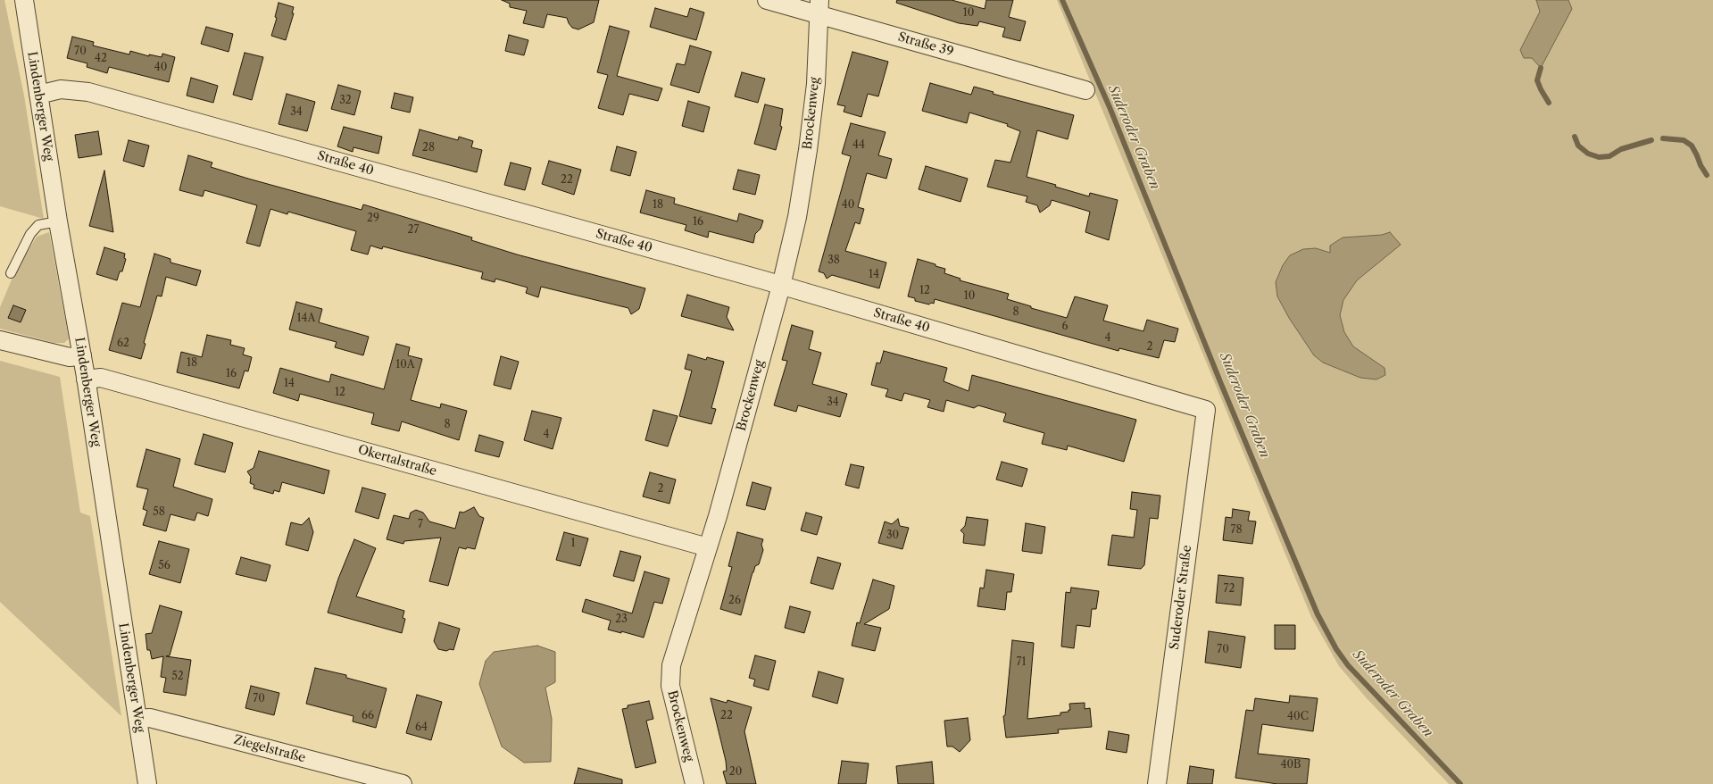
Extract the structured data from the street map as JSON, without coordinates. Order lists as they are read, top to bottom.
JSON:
{
  "streets": {
    "street": [
      "Straße 39",
      "Lindenberger Weg",
      "Brockenweg",
      "Straße 40",
      "Okertalstraße",
      "Suderoder Straße",
      "Ziegelstraße"
    ]
  },
  "crossings": [
    ["Straße 39", "Brockenweg"],
    ["Lindenberger Weg", "Straße 40"],
    ["Lindenberger Weg", "Okertalstraße"],
    ["Lindenberger Weg", "Ziegelstraße"],
    ["Brockenweg", "Straße 40"],
    ["Brockenweg", "Okertalstraße"],
    ["Straße 40", "Suderoder Straße"]
  ],
  "water": ["Suderoder Graben"],
  "house_numbers": [
    "10",
    "70",
    "42",
    "40",
    "32",
    "34",
    "44",
    "28",
    "22",
    "18",
    "40",
    "29",
    "16",
    "27",
    "38",
    "14",
    "12",
    "10",
    "8",
    "14A",
    "6",
    "4",
    "62",
    "2",
    "18",
    "10A",
    "16",
    "14",
    "12",
    "34",
    "8",
    "4",
    "2",
    "58",
    "7",
    "78",
    "30",
    "1",
    "56",
    "72",
    "26",
    "23",
    "70",
    "71",
    "52",
    "70",
    "66",
    "22",
    "40C",
    "64",
    "40B",
    "20"
  ]
}
